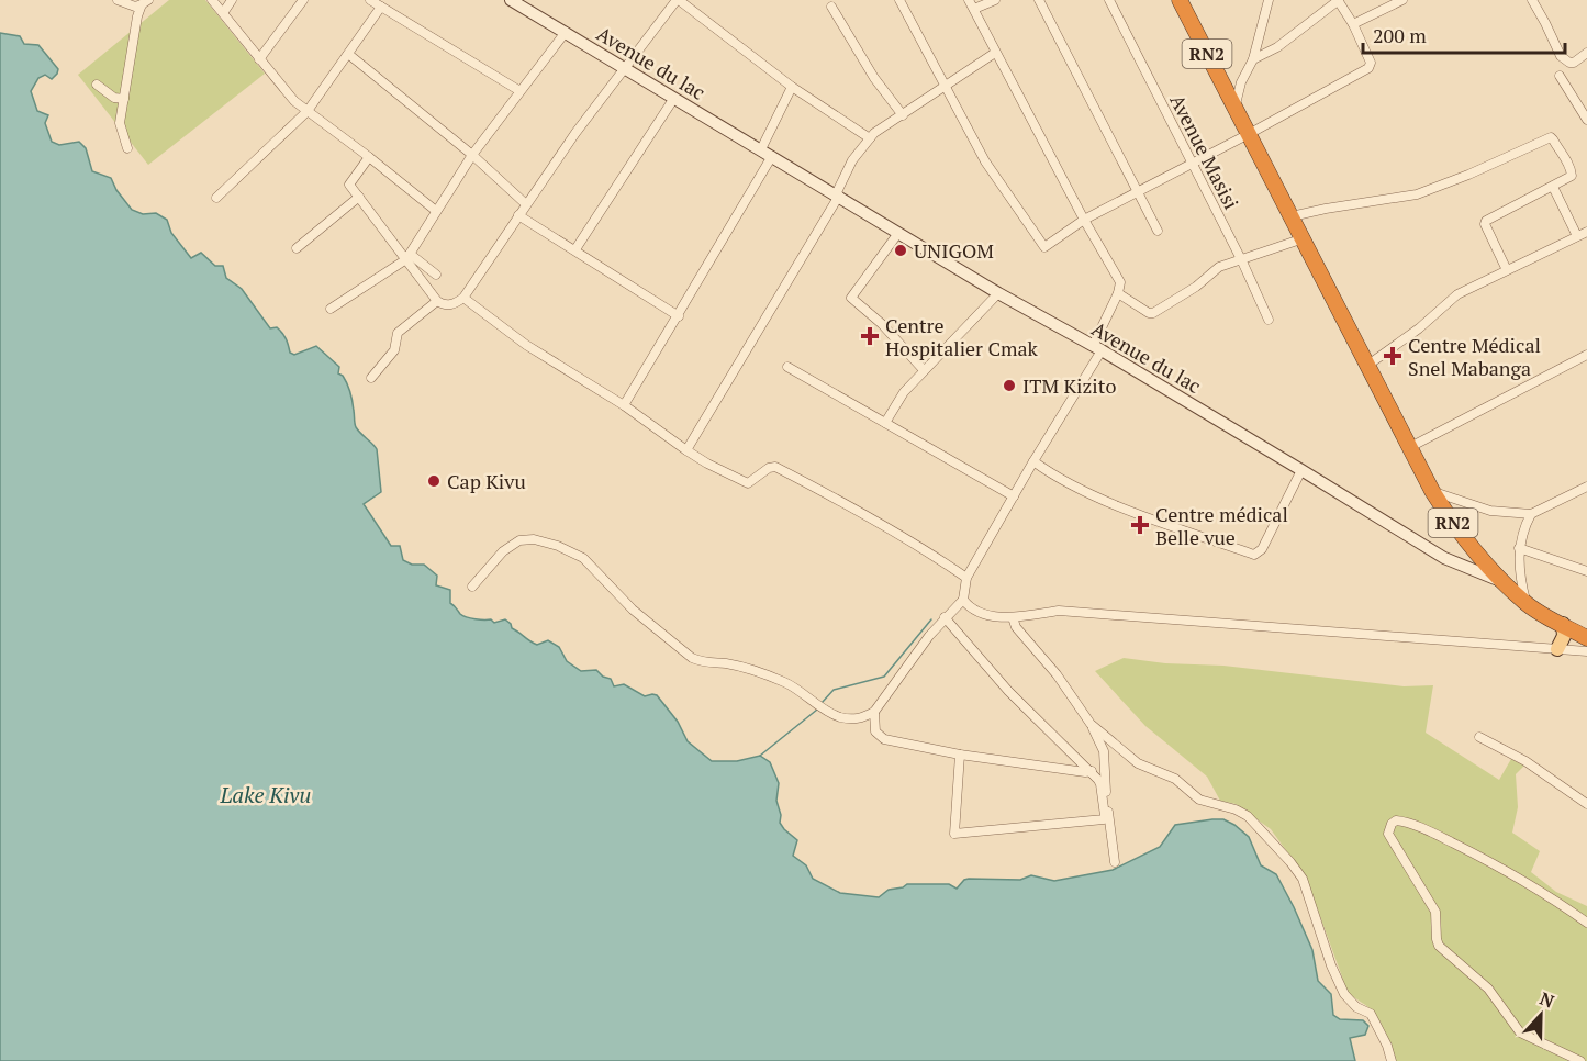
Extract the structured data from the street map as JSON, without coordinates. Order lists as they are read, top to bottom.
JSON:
{
  "streets": {
    "highway": ["RN2"],
    "main road": ["Avenue du lac"],
    "street": ["Avenue Masisi"]
  },
  "crossings": [
    ["RN2", "Avenue du lac"]
  ],
  "water": ["Lake Kivu"],
  "places": {
    "other": ["UNIGOM", "ITM Kizito", "Cap Kivu"],
    "health": ["Centre Hospitalier Cmak", "Centre Médical Snel Mabanga", "Centre médical Belle vue"]
  },
  "scale_bar": "200 m",
  "north": "top"
}
